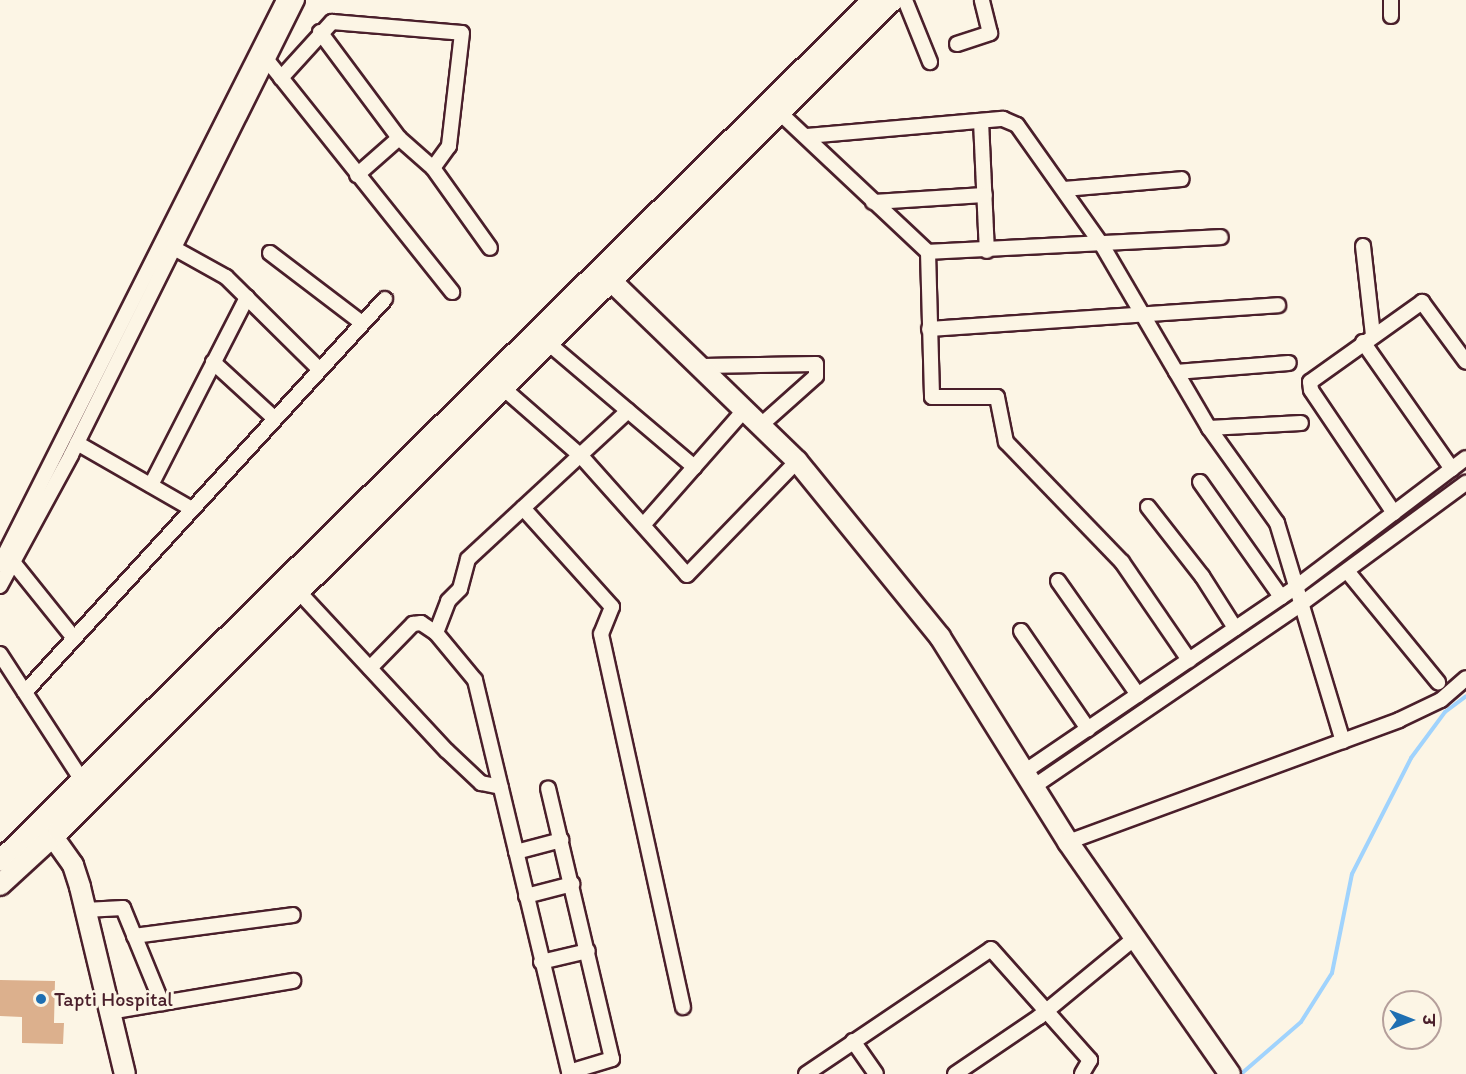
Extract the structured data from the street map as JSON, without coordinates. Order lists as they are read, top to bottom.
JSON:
{
  "places": ["Tapti Hospital"],
  "north": "right"
}
